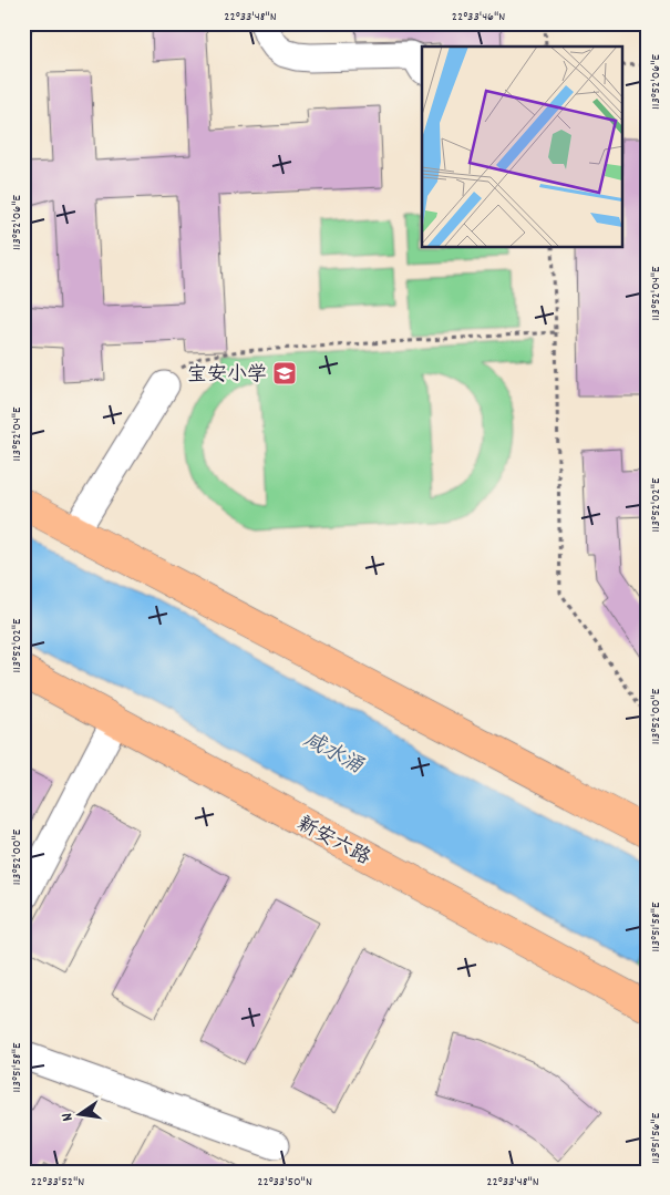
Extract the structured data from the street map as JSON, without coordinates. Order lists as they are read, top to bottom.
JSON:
{
  "streets": {
    "main road": ["新安六路"]
  },
  "water": ["咸水涌"],
  "places": {
    "school or university": ["宝安小学"]
  },
  "north": "left",
  "coordinates": [
    "22°33'48\"N",
    "22°33'46\"N",
    "113°52'06\"E",
    "113°52'04\"E",
    "113°52'02\"E",
    "113°52'00\"E",
    "113°51'58\"E",
    "113°51'56\"E",
    "22°33'52\"N",
    "22°33'50\"N"
  ]
}
